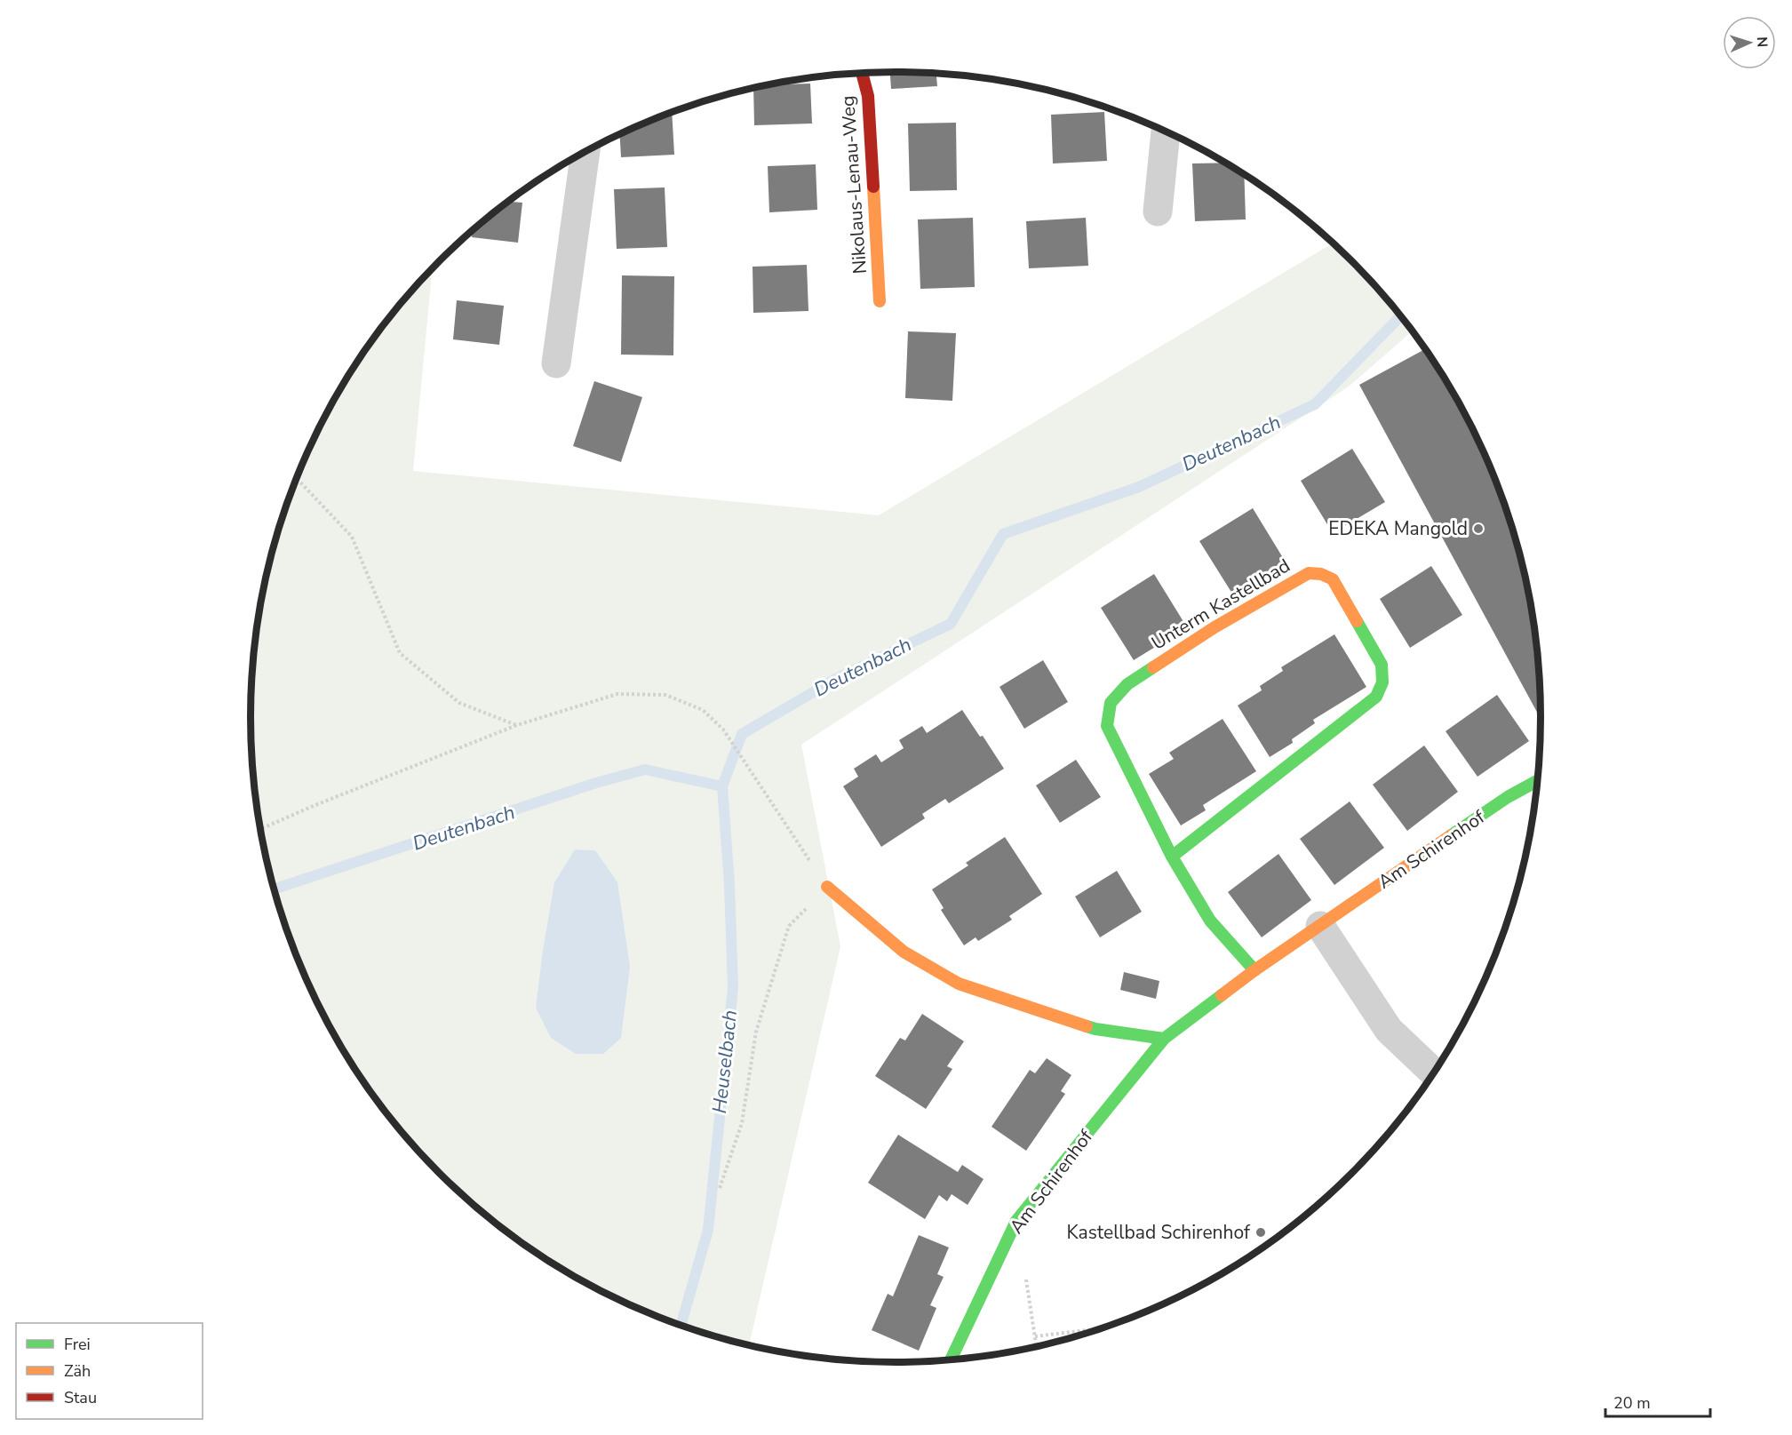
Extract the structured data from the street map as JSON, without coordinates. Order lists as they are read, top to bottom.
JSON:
{
  "streets": {
    "street": ["Nikolaus-Lenau-Weg", "Unterm Kastellbad", "Am Schirenhof"]
  },
  "crossings": [
    ["Unterm Kastellbad", "Am Schirenhof"]
  ],
  "water": ["Deutenbach", "Heuselbach"],
  "places": ["EDEKA Mangold", "Kastellbad Schirenhof"],
  "legend": ["Frei", "Zäh", "Stau"],
  "scale_bar": "20 m",
  "north": "right"
}
